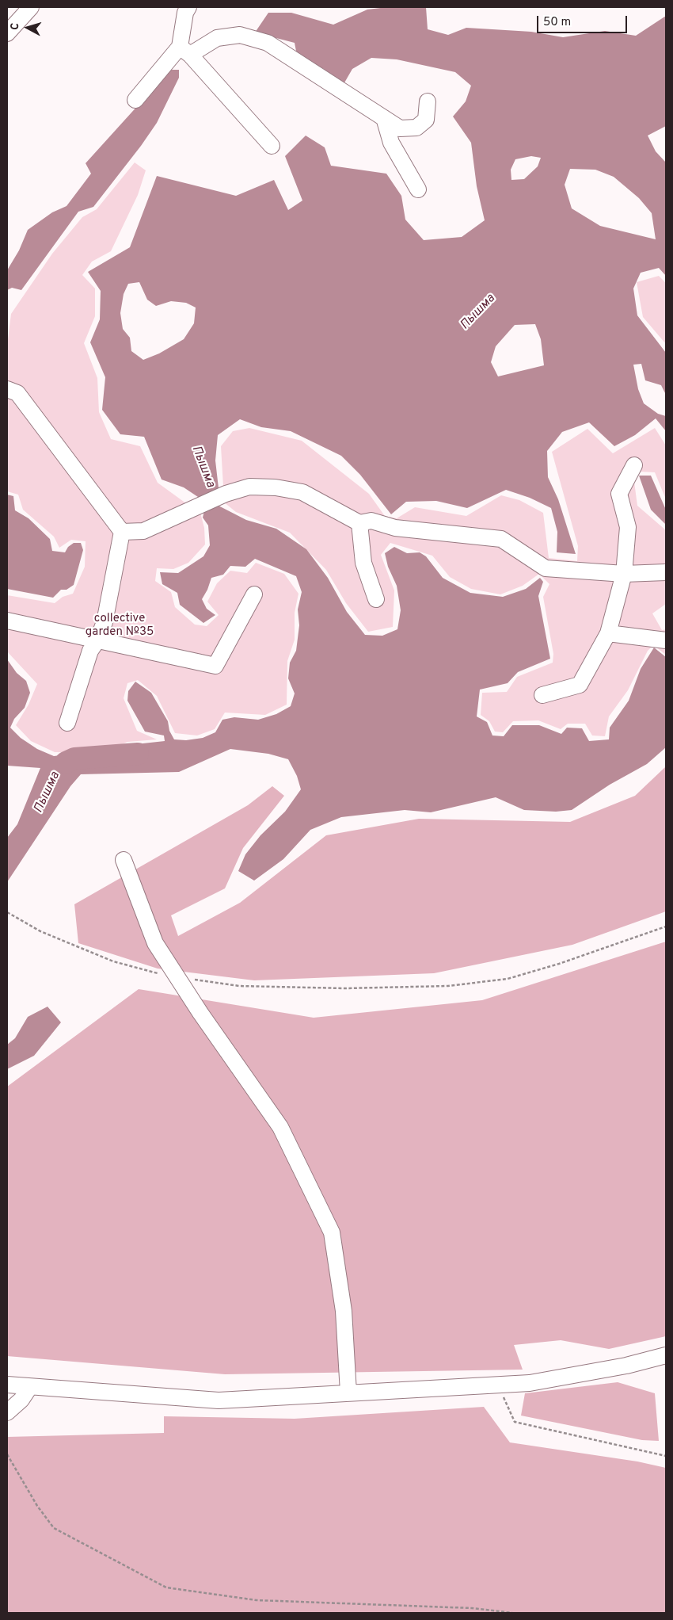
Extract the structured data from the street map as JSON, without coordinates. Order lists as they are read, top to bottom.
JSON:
{
  "water": ["Пышма"],
  "parks": ["collective garden №35"],
  "scale_bar": "50 m",
  "north": "left"
}
